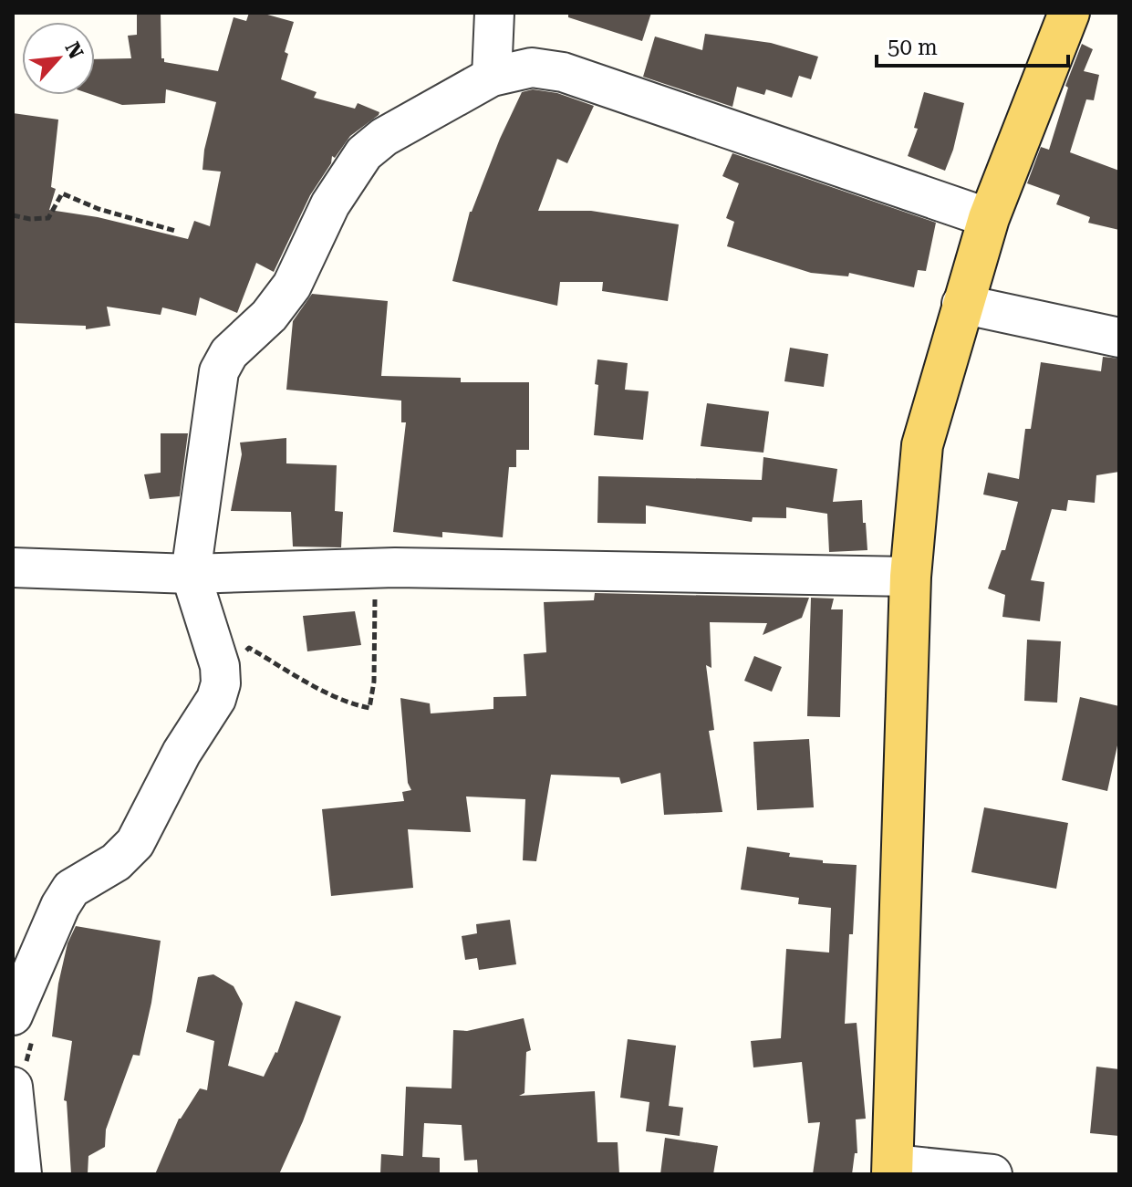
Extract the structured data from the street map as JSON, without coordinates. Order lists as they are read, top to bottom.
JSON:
{
  "scale_bar": "50 m",
  "north": "top right"
}
